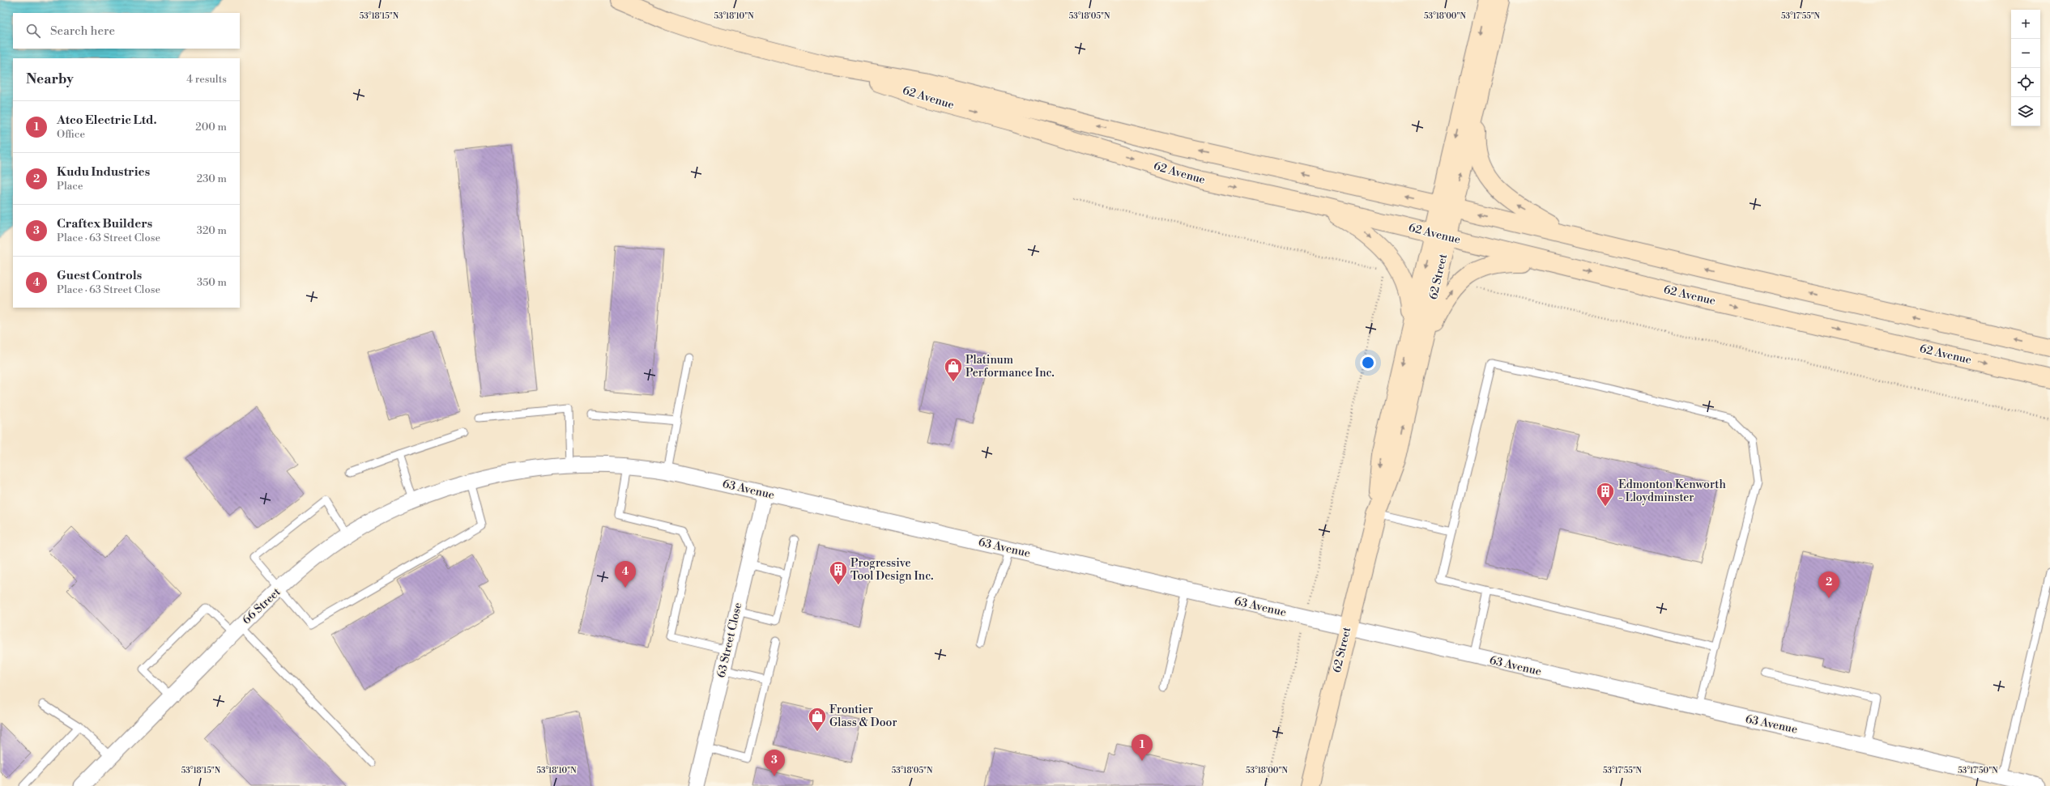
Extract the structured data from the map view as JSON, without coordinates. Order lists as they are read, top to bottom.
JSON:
{
  "streets": {
    "main road": ["62 Avenue", "62 Street"],
    "street": ["63 Avenue", "66 Street", "63 Street Close"]
  },
  "crossings": [
    ["62 Avenue", "62 Street"],
    ["62 Street", "63 Avenue"],
    ["63 Avenue", "66 Street"],
    ["63 Avenue", "63 Street Close"]
  ],
  "places": {
    "shop": ["Platinum Performance Inc.", "Frontier Glass & Door"],
    "building": ["Edmonton Kenworth - Lloydminster", "Progressive Tool Design Inc."]
  },
  "page": {
    "map_buttons": ["+", "−"],
    "search": "Search here",
    "heading": ["Nearby", "4 results"],
    "list": [
      {
        "mark": "1",
        "name": "Atco Electric Ltd.",
        "note": "Office",
        "value": "200 m"
      },
      {
        "mark": "2",
        "name": "Kudu Industries",
        "note": "Place",
        "value": "230 m"
      },
      {
        "mark": "3",
        "name": "Craftex Builders",
        "note": "Place · 63 Street Close",
        "value": "320 m"
      },
      {
        "mark": "4",
        "name": "Guest Controls",
        "note": "Place · 63 Street Close",
        "value": "350 m"
      }
    ],
    "pins": [
      "4",
      "2",
      "1",
      "3"
    ]
  },
  "coordinates": [
    "53°18'15\"N",
    "53°18'10\"N",
    "53°18'00\"N",
    "53°17'55\"N",
    "53°18'05\"N",
    "53°17'50\"N"
  ]
}
